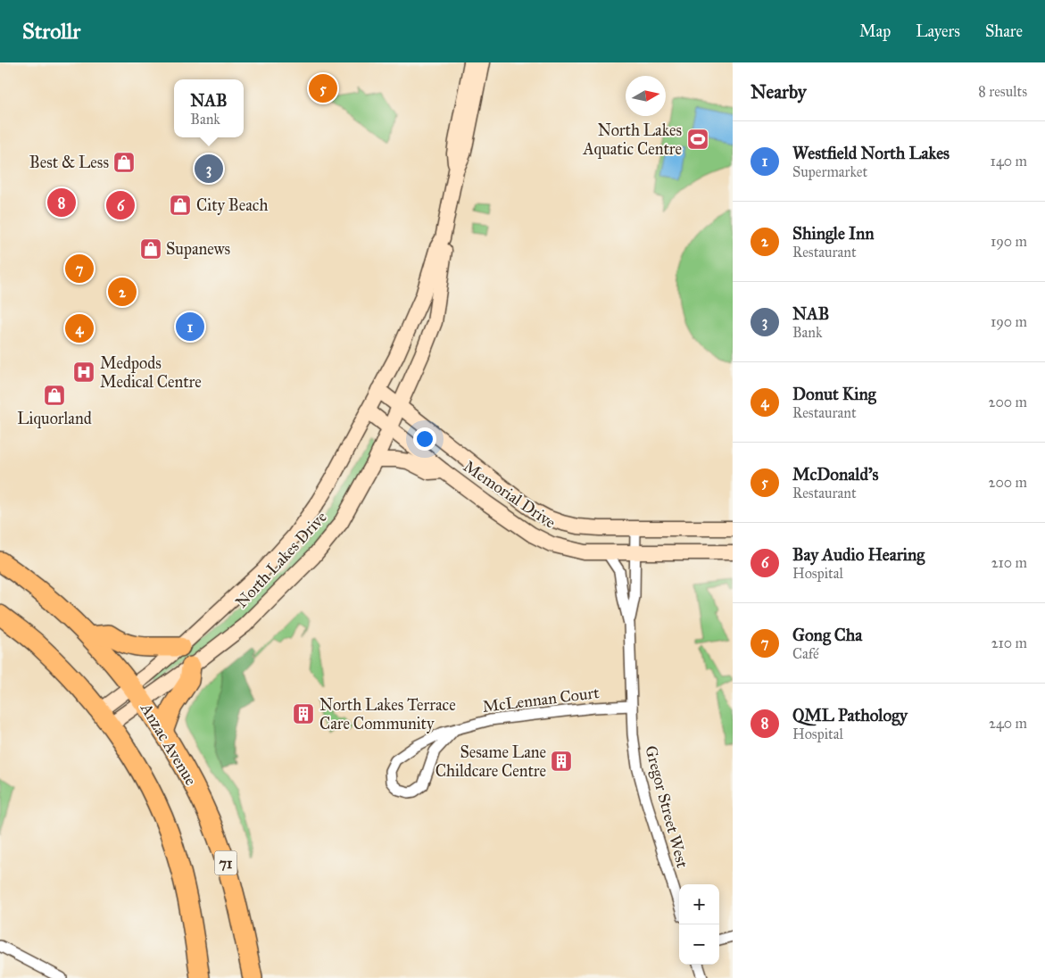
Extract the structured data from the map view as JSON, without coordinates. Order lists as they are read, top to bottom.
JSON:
{
  "streets": {
    "highway": ["Anzac Avenue", "71"],
    "street": [
      "Memorial Drive",
      "North Lakes Drive",
      "McLennan Court",
      "Gregor Street West"
    ]
  },
  "crossings": [
    ["Memorial Drive", "North Lakes Drive"],
    ["Memorial Drive", "Gregor Street West"],
    ["North Lakes Drive", "Anzac Avenue"],
    ["McLennan Court", "Gregor Street West"]
  ],
  "places": {
    "sports": ["North Lakes Aquatic Centre"],
    "shop": [
      "Best & Less",
      "City Beach",
      "Supanews",
      "Liquorland"
    ],
    "hospital": ["Medpods Medical Centre"],
    "building": ["North Lakes Terrace Care Community", "Sesame Lane Childcare Centre"]
  },
  "north": "right",
  "page": {
    "header": "Strollr",
    "nav": ["Map", "Layers", "Share"],
    "heading": ["Nearby", "8 results"],
    "pins": [
      "5",
      "3",
      "8",
      "6",
      "7",
      "2",
      "1",
      "4"
    ],
    "popup": ["NAB", "Bank"],
    "list": [
      {
        "mark": "1",
        "name": "Westfield North Lakes",
        "note": "Supermarket",
        "value": "140 m"
      },
      {
        "mark": "2",
        "name": "Shingle Inn",
        "note": "Restaurant",
        "value": "190 m"
      },
      {
        "mark": "3",
        "name": "NAB",
        "note": "Bank",
        "value": "190 m"
      },
      {
        "mark": "4",
        "name": "Donut King",
        "note": "Restaurant",
        "value": "200 m"
      },
      {
        "mark": "5",
        "name": "McDonald's",
        "note": "Restaurant",
        "value": "200 m"
      },
      {
        "mark": "6",
        "name": "Bay Audio Hearing",
        "note": "Hospital",
        "value": "210 m"
      },
      {
        "mark": "7",
        "name": "Gong Cha",
        "note": "Café",
        "value": "210 m"
      },
      {
        "mark": "8",
        "name": "QML Pathology",
        "note": "Hospital",
        "value": "240 m"
      }
    ],
    "map_buttons": ["+", "−"]
  }
}
